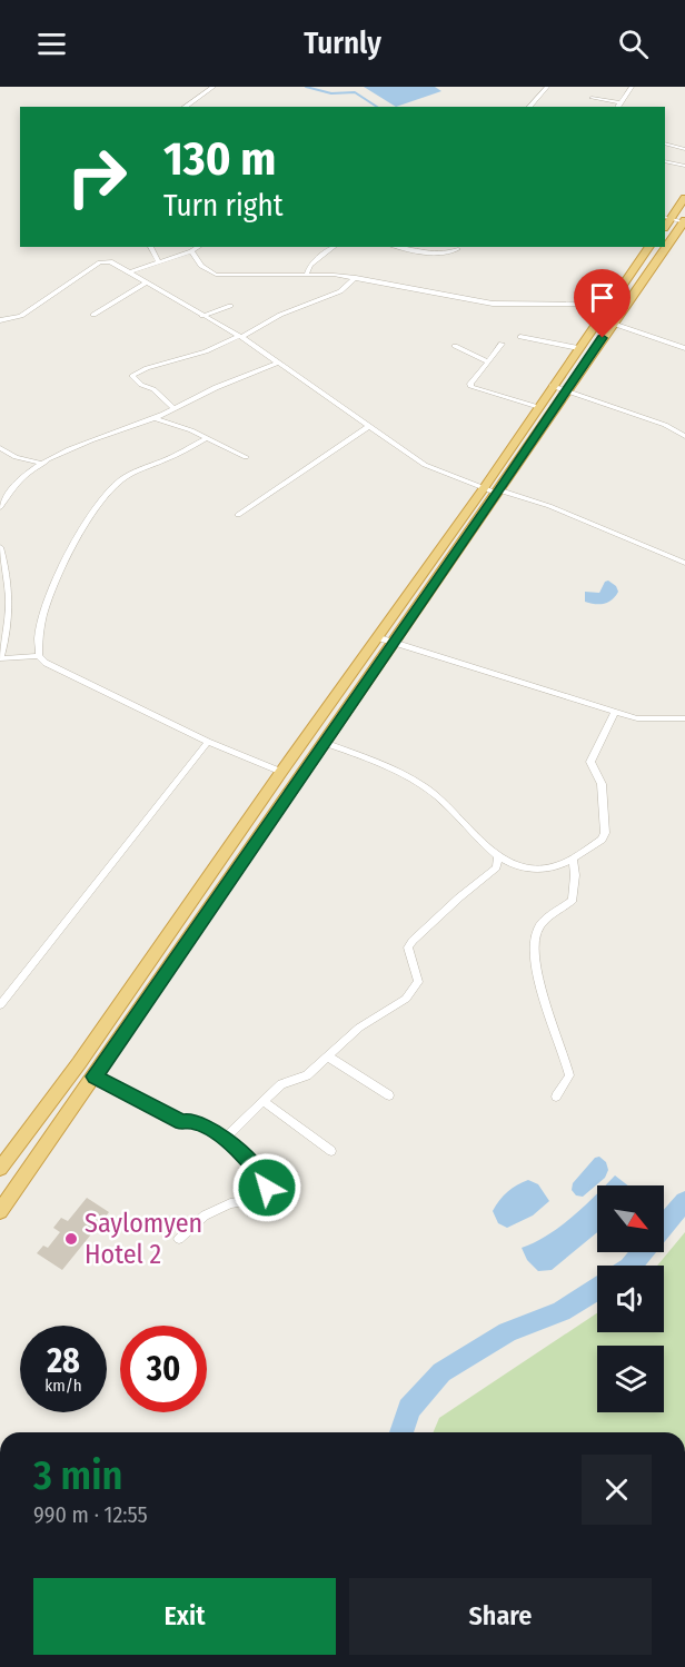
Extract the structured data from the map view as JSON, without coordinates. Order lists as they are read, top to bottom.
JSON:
{
  "places": ["Saylomyen Hotel 2"],
  "north": "bottom right",
  "page": {
    "header": "Turnly",
    "turn": ["130 m", "Turn right"],
    "speed": "28 km/h",
    "limit": "30",
    "heading": ["3 min", "990 m · 12:55"],
    "buttons": ["Exit", "Share"]
  }
}
